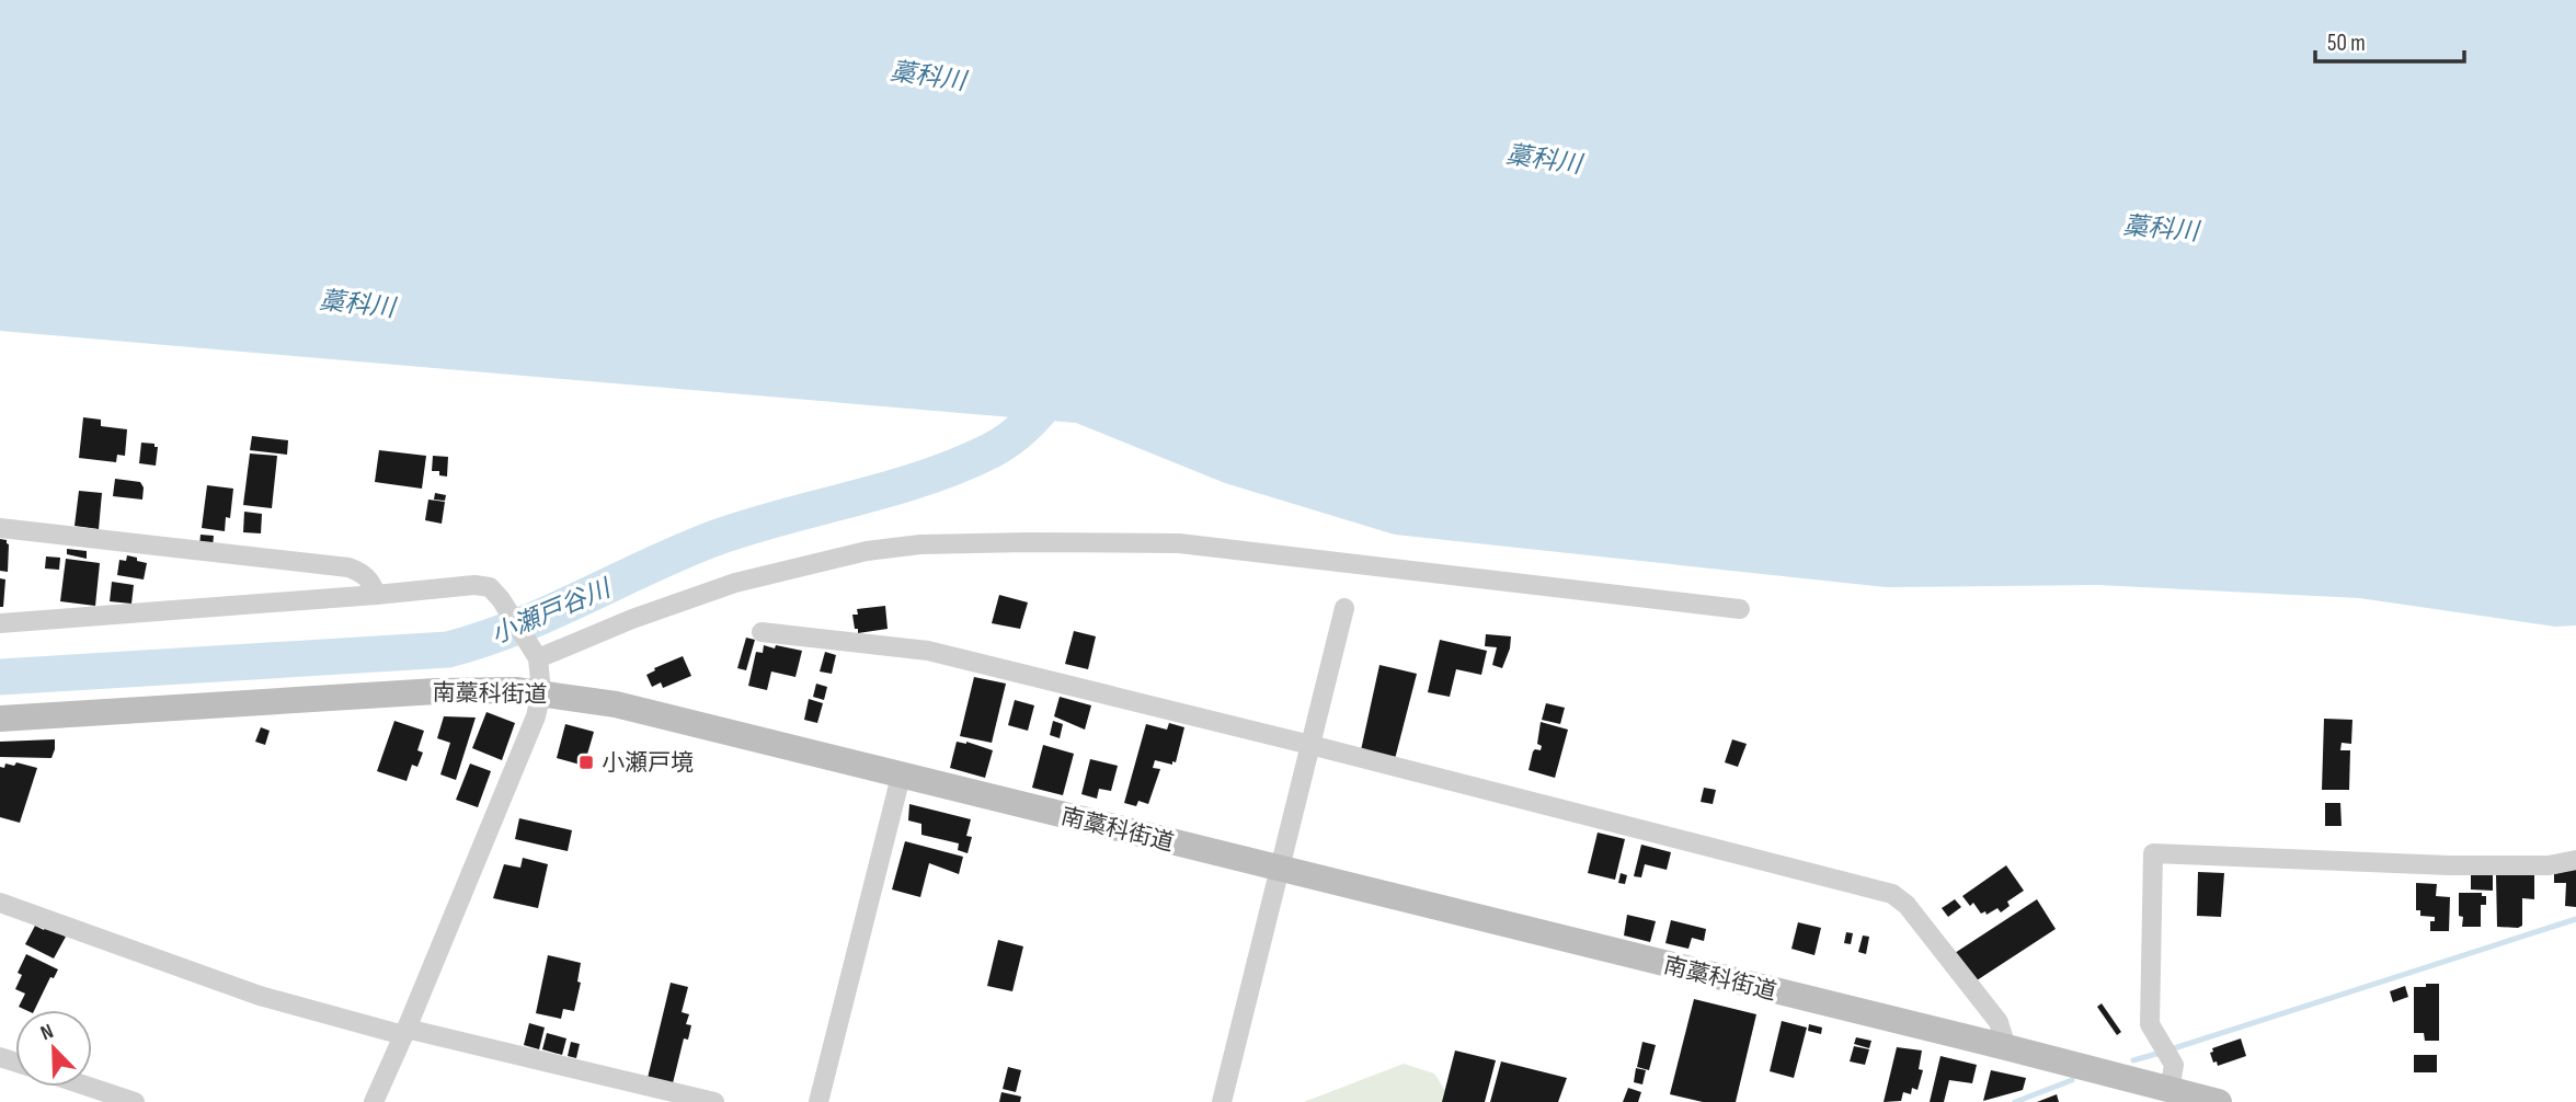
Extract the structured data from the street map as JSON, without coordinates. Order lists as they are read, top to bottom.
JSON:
{
  "streets": {
    "main road": ["南藁科街道"]
  },
  "water": ["藁科川", "小瀬戸谷川"],
  "places": {
    "transit": ["小瀬戸境"]
  },
  "scale_bar": "50 m",
  "north": "top left"
}
